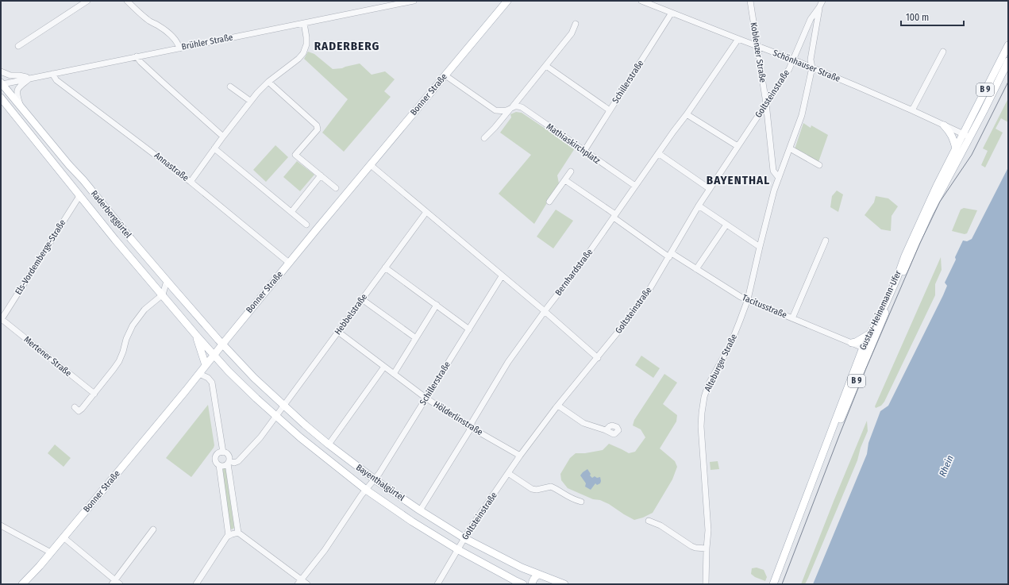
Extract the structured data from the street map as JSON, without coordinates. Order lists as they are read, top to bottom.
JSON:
{
  "streets": {
    "main road": [
      "B 9",
      "Bonner Straße",
      "Raderberggürtel",
      "Gustav-Heinemann-Ufer",
      "Bayenthalgürtel"
    ],
    "street": [
      "Brühler Straße",
      "Koblenzer Straße",
      "Schönhauser Straße",
      "Schillerstraße",
      "Goltsteinstraße",
      "Mathiaskirchplatz",
      "Annastraße",
      "Els-Vordemberge-Straße",
      "Bernhardstraße",
      "Tacitusstraße",
      "Hebbelstraße",
      "Mertener Straße",
      "Alteburger Straße",
      "Hölderlinstraße"
    ]
  },
  "crossings": [
    ["Brühler Straße", "Annastraße"],
    ["Brühler Straße", "Raderberggürtel"],
    ["Koblenzer Straße", "Schönhauser Straße"],
    ["Koblenzer Straße", "Goltsteinstraße"],
    ["Koblenzer Straße", "Alteburger Straße"],
    ["Schönhauser Straße", "Schillerstraße"],
    ["Schönhauser Straße", "Goltsteinstraße"],
    ["Schönhauser Straße", "Bernhardstraße"],
    ["Schönhauser Straße", "Gustav-Heinemann-Ufer"],
    ["Schönhauser Straße", "Alteburger Straße"],
    ["Schillerstraße", "Mathiaskirchplatz"],
    ["Schillerstraße", "Hölderlinstraße"],
    ["Schillerstraße", "Bayenthalgürtel"],
    ["Goltsteinstraße", "Tacitusstraße"],
    ["Goltsteinstraße", "Alteburger Straße"],
    ["Goltsteinstraße", "Hölderlinstraße"],
    ["Goltsteinstraße", "Bayenthalgürtel"],
    ["Bonner Straße", "Annastraße"],
    ["Bonner Straße", "Raderberggürtel"],
    ["Bonner Straße", "Bayenthalgürtel"],
    ["Mathiaskirchplatz", "Bernhardstraße"],
    ["Raderberggürtel", "Els-Vordemberge-Straße"],
    ["Raderberggürtel", "Bayenthalgürtel"],
    ["Els-Vordemberge-Straße", "Mertener Straße"],
    ["Bernhardstraße", "Tacitusstraße"],
    ["Bernhardstraße", "Hölderlinstraße"],
    ["Bernhardstraße", "Bayenthalgürtel"],
    ["Tacitusstraße", "Gustav-Heinemann-Ufer"],
    ["Tacitusstraße", "Alteburger Straße"],
    ["Hebbelstraße", "Hölderlinstraße"],
    ["Hebbelstraße", "Bayenthalgürtel"]
  ],
  "districts": ["RADERBERG", "BAYENTHAL"],
  "water": ["Rhein"],
  "scale_bar": "100 m"
}
